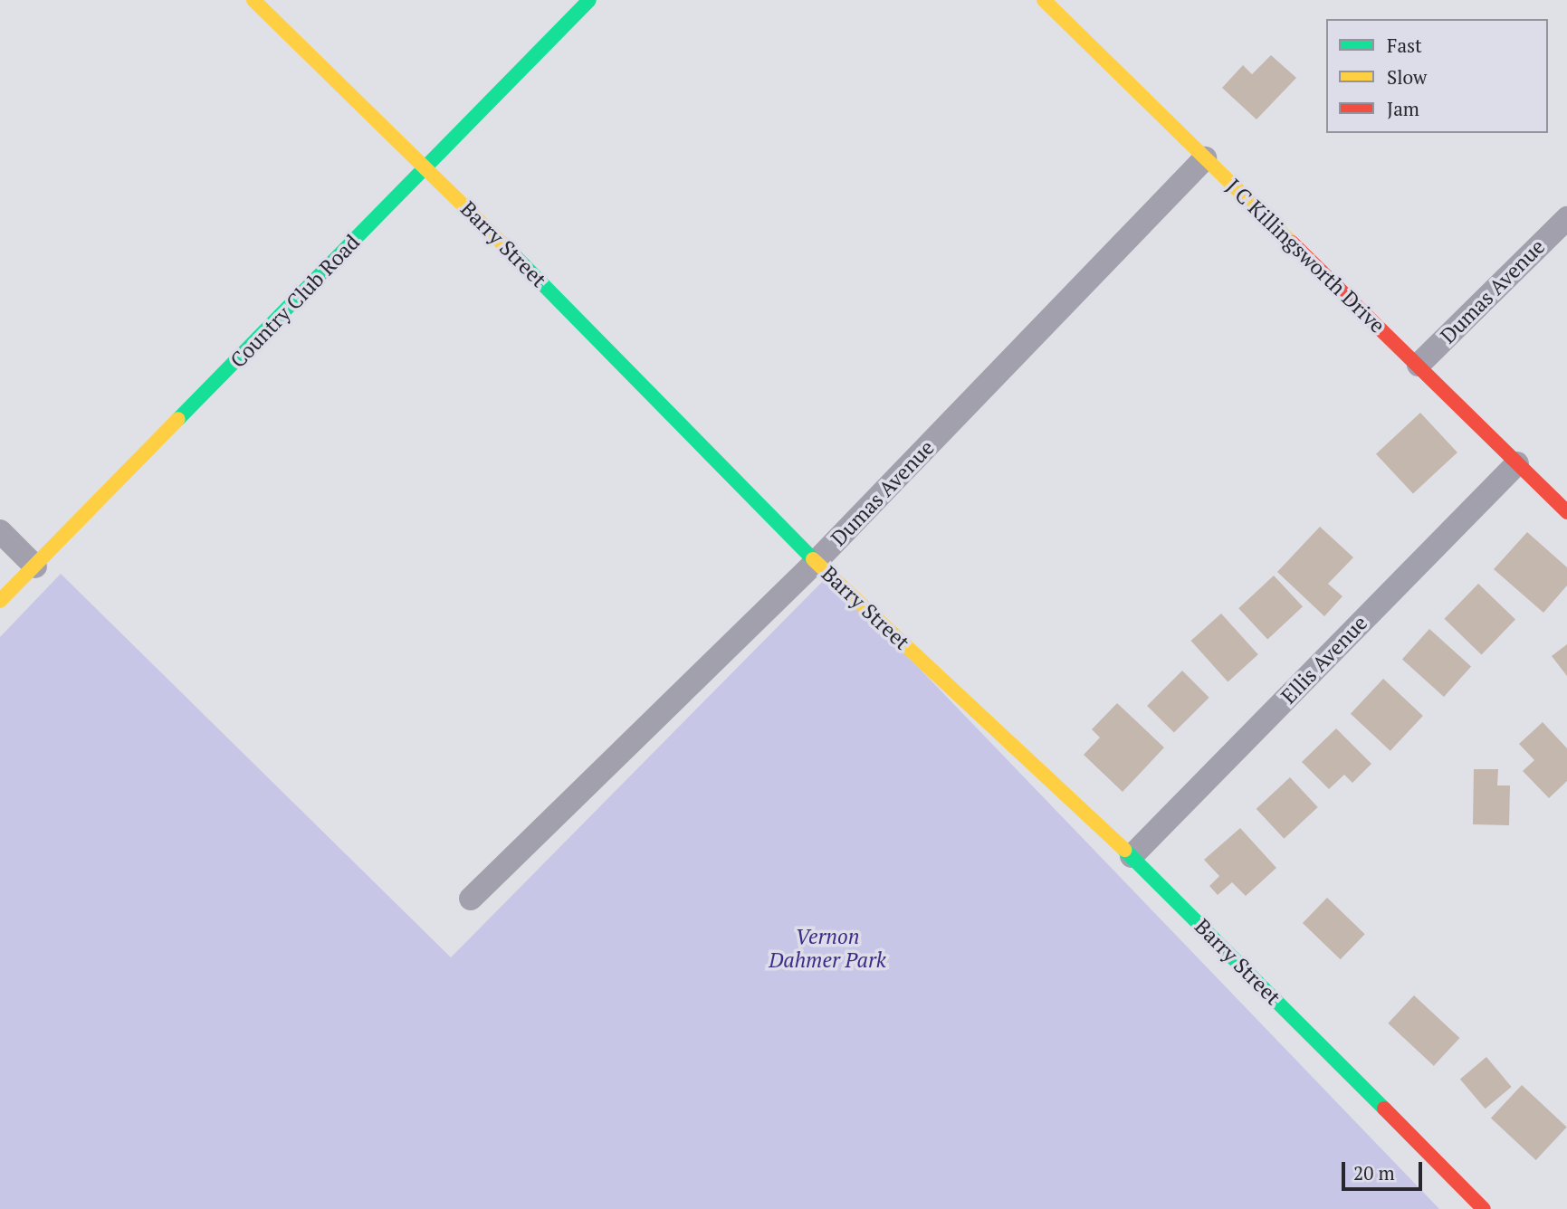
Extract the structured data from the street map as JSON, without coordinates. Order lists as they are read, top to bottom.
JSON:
{
  "streets": {
    "street": [
      "Barry Street",
      "J C Killingsworth Drive",
      "Dumas Avenue",
      "Country Club Road",
      "Ellis Avenue"
    ]
  },
  "crossings": [
    ["Barry Street", "Dumas Avenue"],
    ["Barry Street", "Country Club Road"],
    ["Barry Street", "Ellis Avenue"],
    ["J C Killingsworth Drive", "Dumas Avenue"],
    ["J C Killingsworth Drive", "Ellis Avenue"]
  ],
  "parks": ["Vernon Dahmer Park"],
  "legend": ["Fast", "Slow", "Jam"],
  "scale_bar": "20 m"
}
